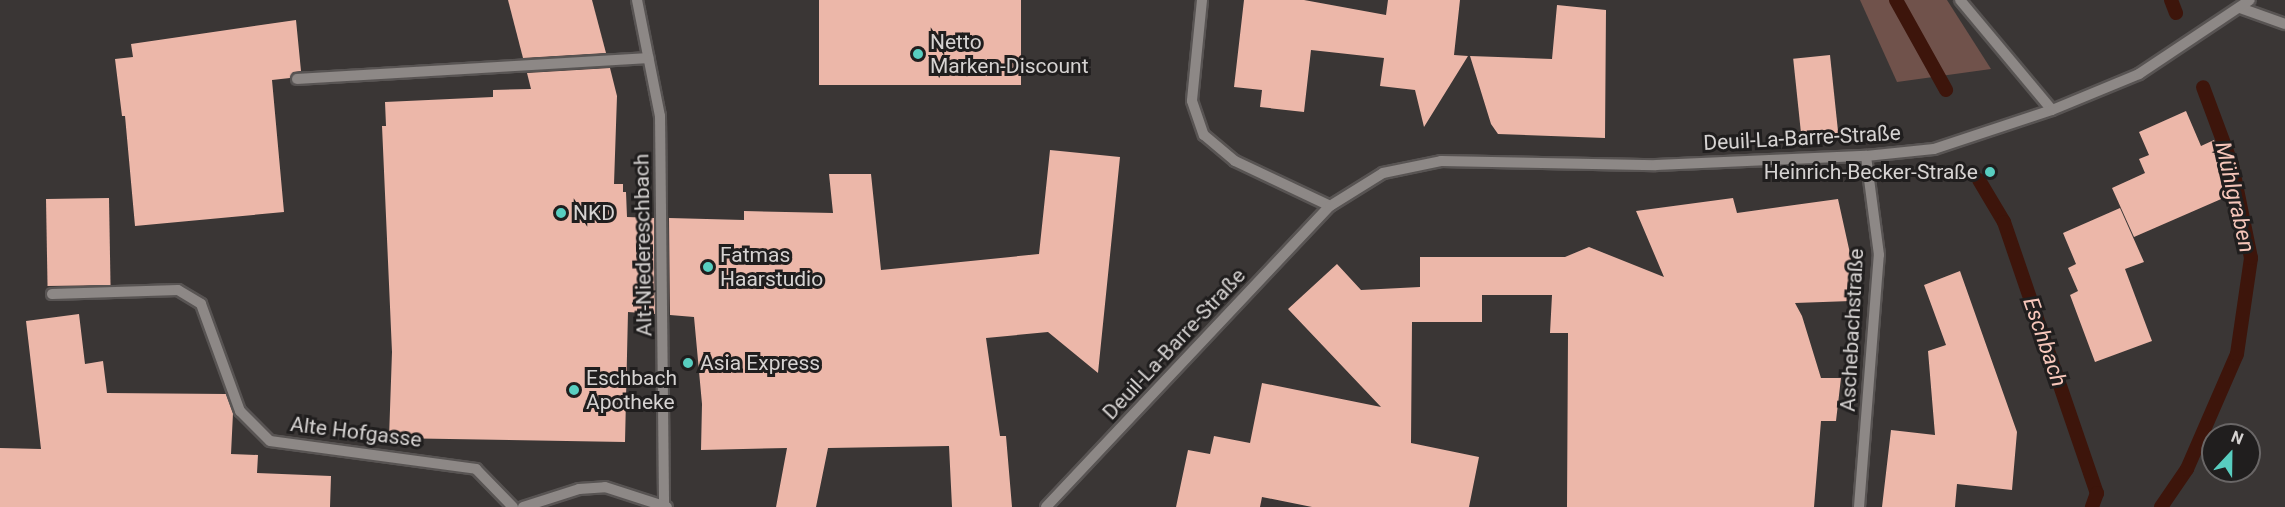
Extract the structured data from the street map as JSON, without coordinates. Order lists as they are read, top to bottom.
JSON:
{
  "streets": {
    "street": [
      "Deuil-La-Barre-Straße",
      "Alt-Niedereschbach",
      "Aschebachstraße",
      "Alte Hofgasse"
    ]
  },
  "crossings": [
    ["Deuil-La-Barre-Straße", "Aschebachstraße"]
  ],
  "water": ["Mühlgraben", "Eschbach"],
  "places": [
    "Netto Marken-Discount",
    "Heinrich-Becker-Straße",
    "NKD",
    "Fatmas Haarstudio",
    "Asia Express",
    "Eschbach Apotheke"
  ],
  "north": "top"
}
